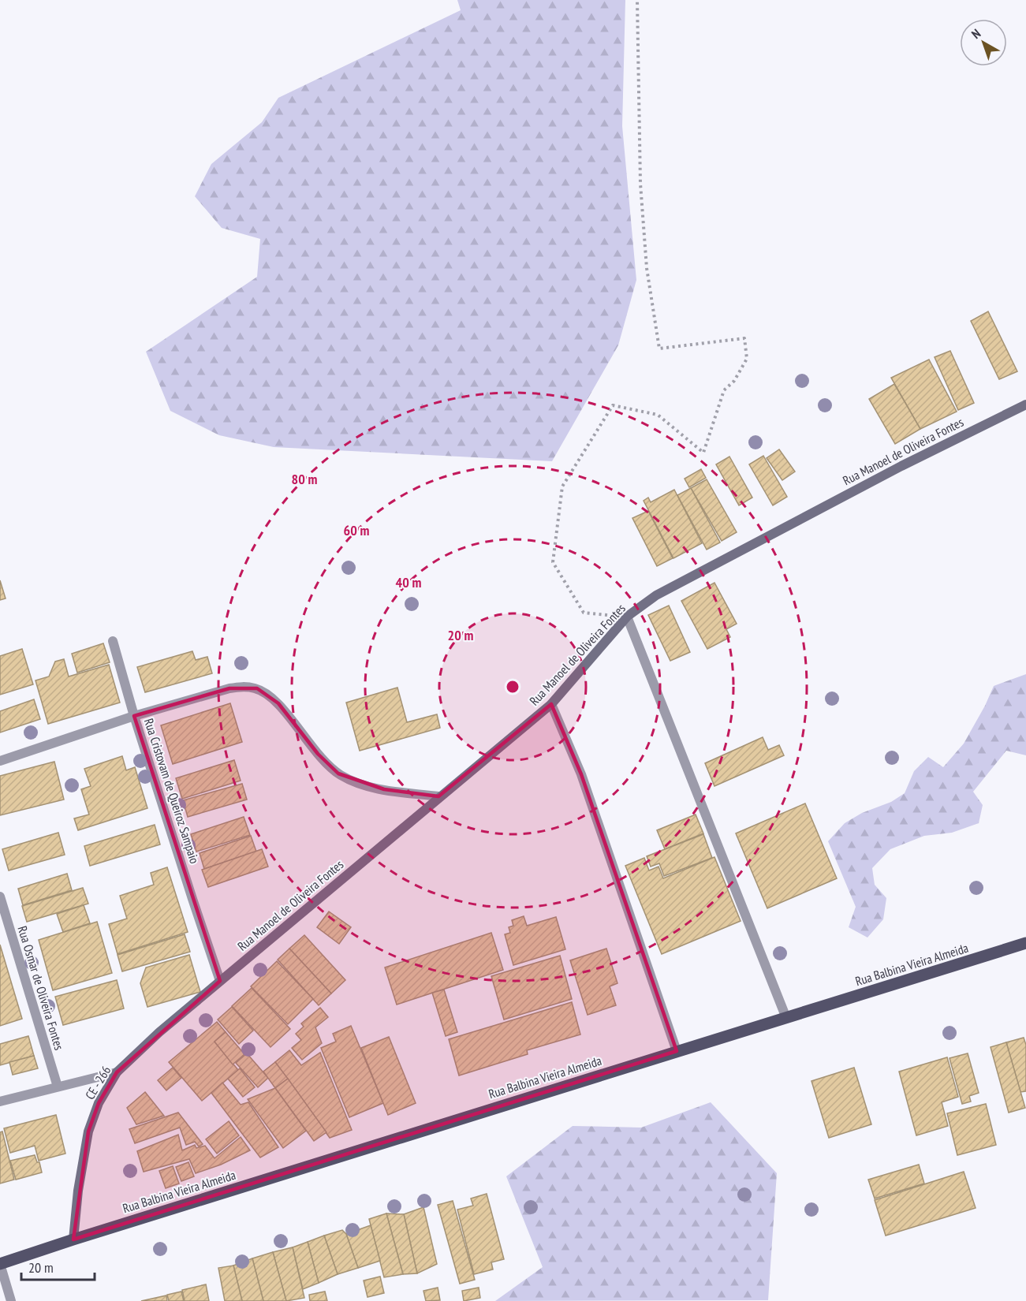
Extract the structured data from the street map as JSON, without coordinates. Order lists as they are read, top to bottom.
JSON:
{
  "streets": {
    "main road": ["Rua Balbina Vieira Almeida"],
    "street": [
      "Rua Manoel de Oliveira Fontes",
      "Rua Cristovam de Queiroz Sampaio",
      "Rua Osmar de Oliveira Fontes",
      "CE - 266"
    ]
  },
  "crossings": [
    ["Rua Manoel de Oliveira Fontes", "Rua Cristovam de Queiroz Sampaio"],
    ["Rua Manoel de Oliveira Fontes", "CE - 266"],
    ["Rua Cristovam de Queiroz Sampaio", "CE - 266"],
    ["Rua Balbina Vieira Almeida", "CE - 266"]
  ],
  "scale_bar": "20 m",
  "north": "top left",
  "rings": [
    "80 m",
    "60 m",
    "40 m",
    "20 m"
  ]
}
